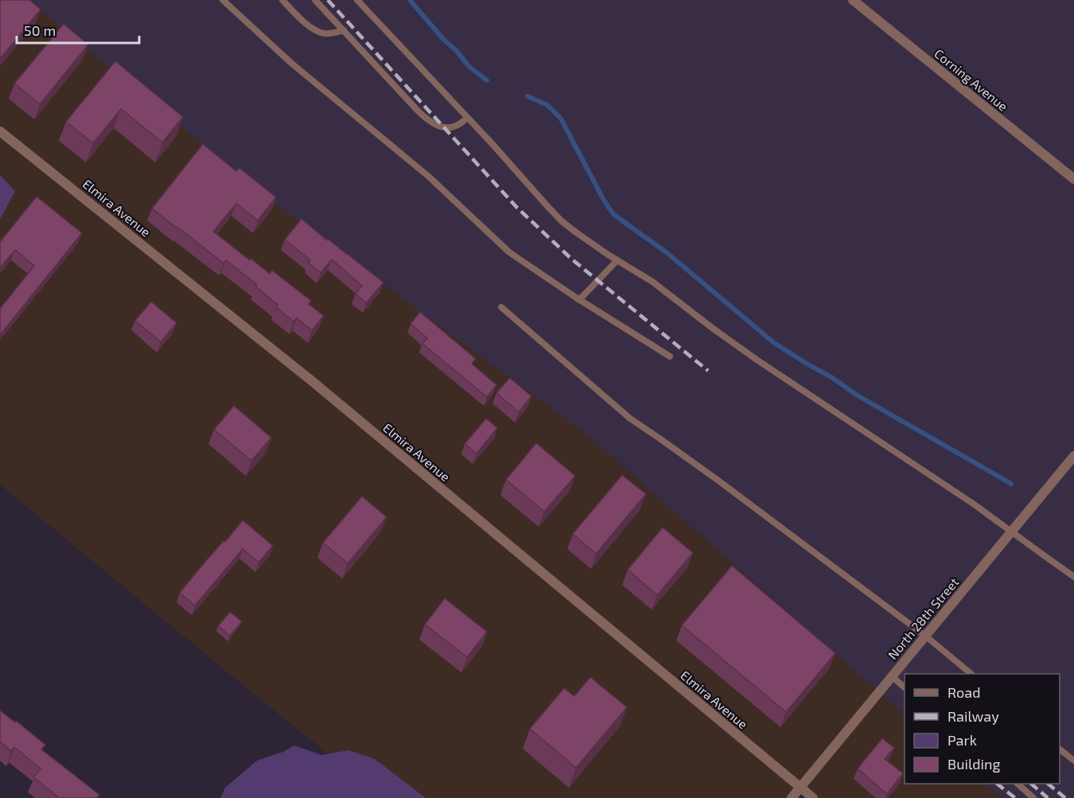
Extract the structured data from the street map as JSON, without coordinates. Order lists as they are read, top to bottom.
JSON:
{
  "streets": {
    "street": ["Corning Avenue", "Elmira Avenue", "North 28th Street"]
  },
  "crossings": [
    ["Elmira Avenue", "North 28th Street"]
  ],
  "legend": [
    "Road",
    "Railway",
    "Park",
    "Building"
  ],
  "scale_bar": "50 m"
}
